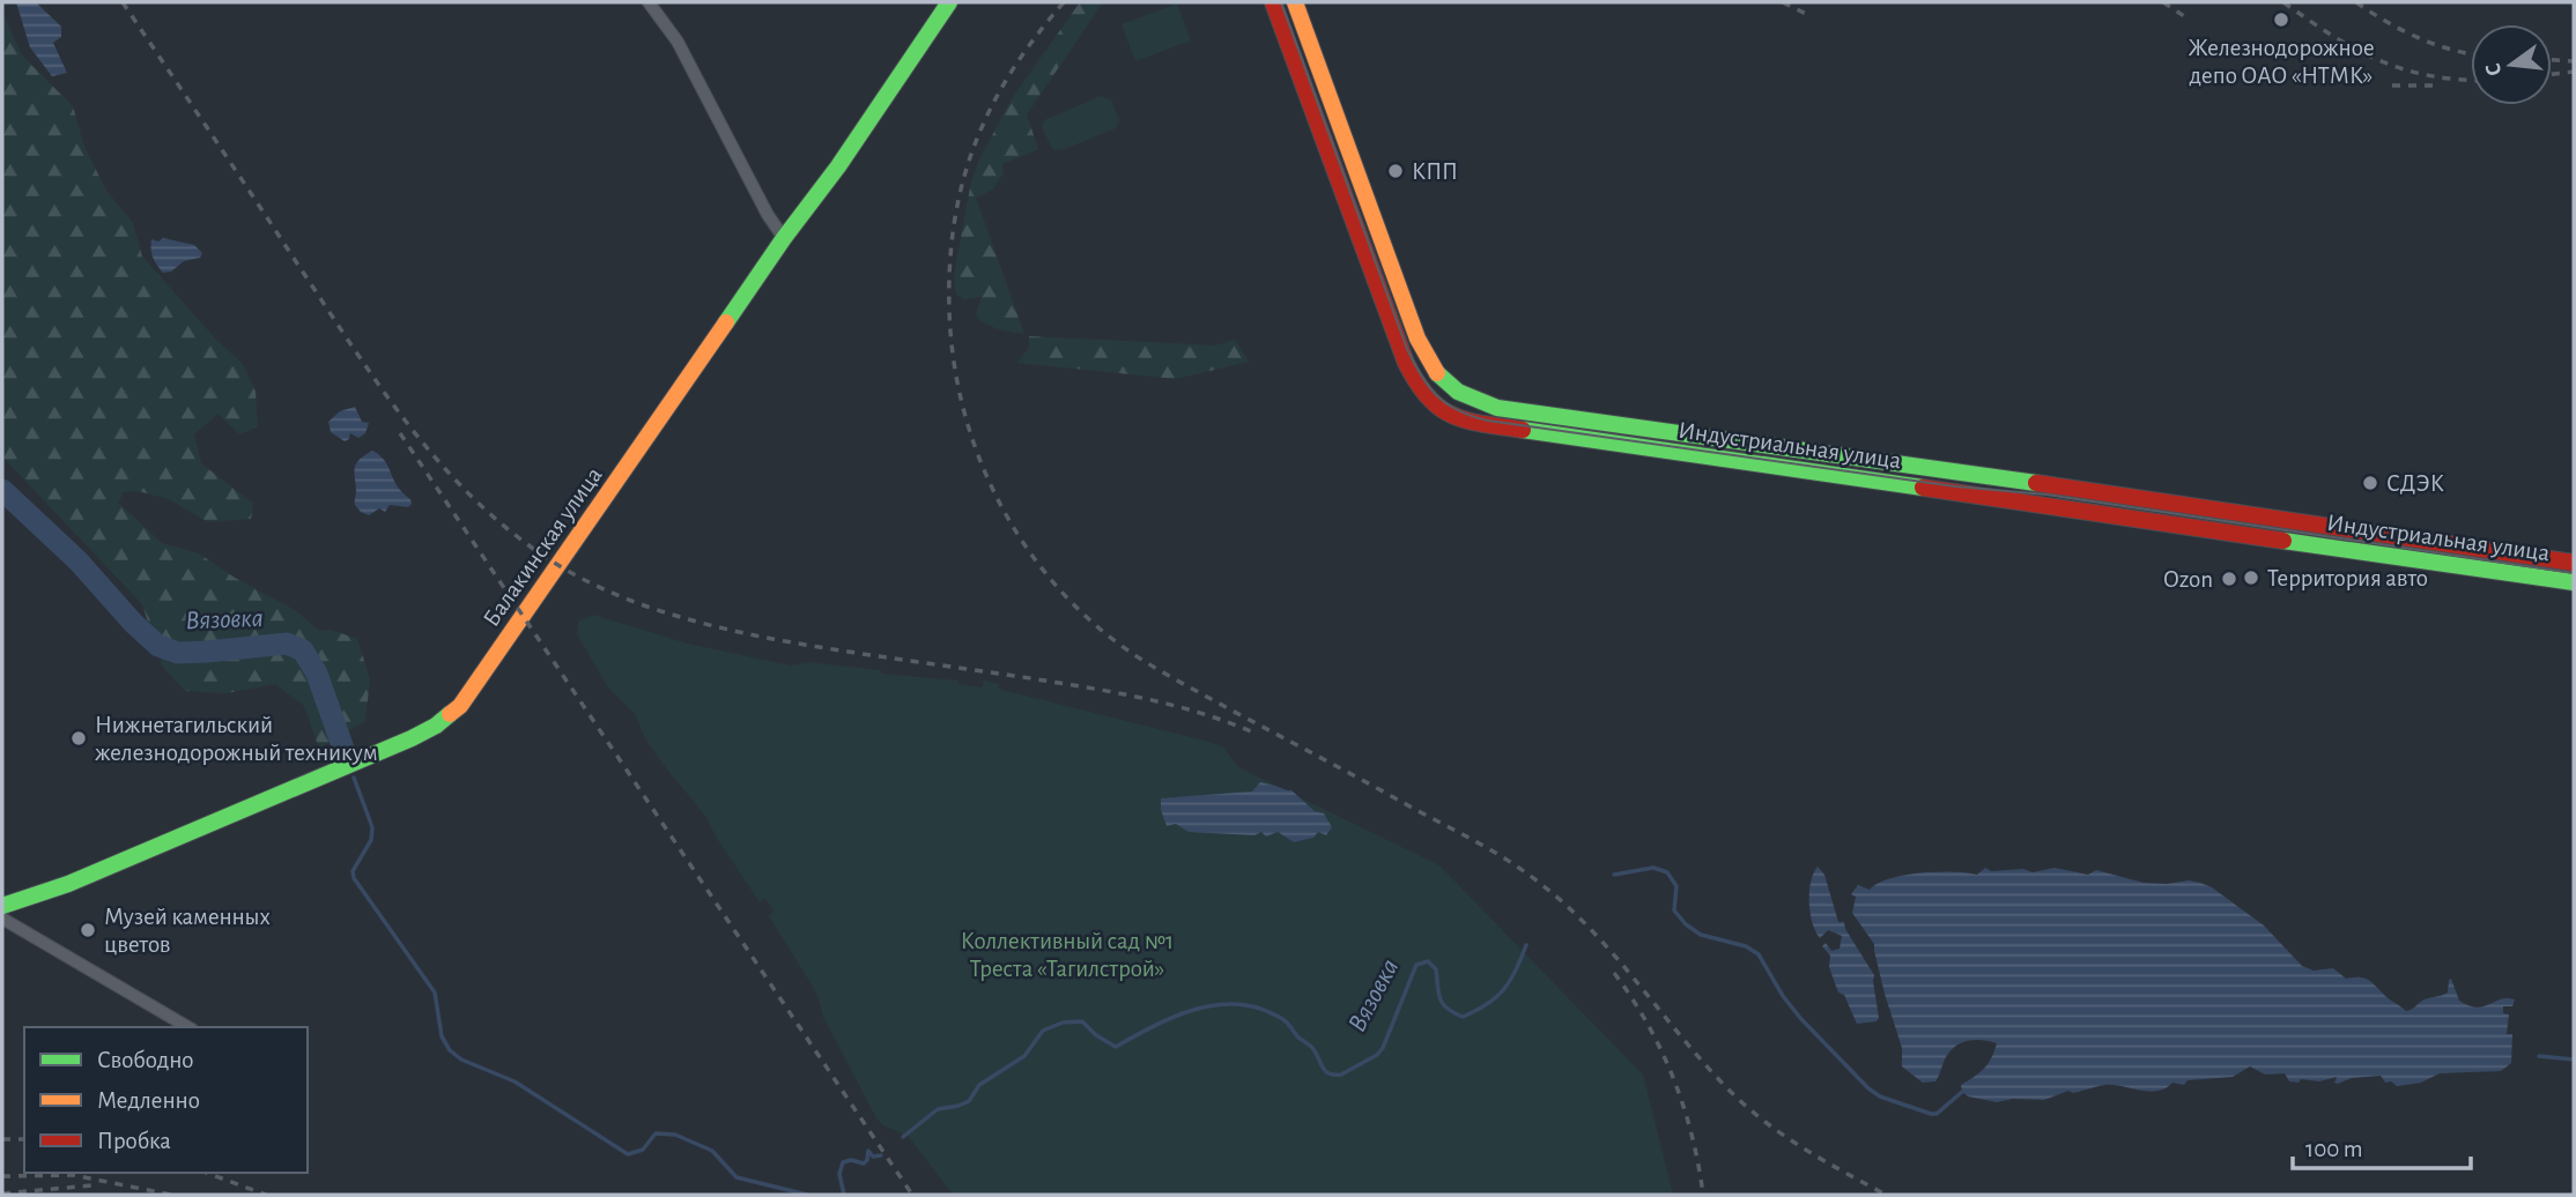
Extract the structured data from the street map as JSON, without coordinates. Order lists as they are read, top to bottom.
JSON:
{
  "streets": {
    "main road": ["Индустриальная улица", "Балакинская улица"]
  },
  "water": ["Вязовка"],
  "parks": ["Коллективный сад №1 Треста «Тагилстрой»"],
  "places": [
    "Железнодорожное депо ОАО «НТМК»",
    "КПП",
    "СДЭК",
    "Территория авто",
    "Ozon",
    "Нижнетагильский железнодорожный техникум",
    "Музей каменных цветов"
  ],
  "legend": ["Свободно", "Медленно", "Пробка"],
  "scale_bar": "100 m",
  "north": "left"
}
